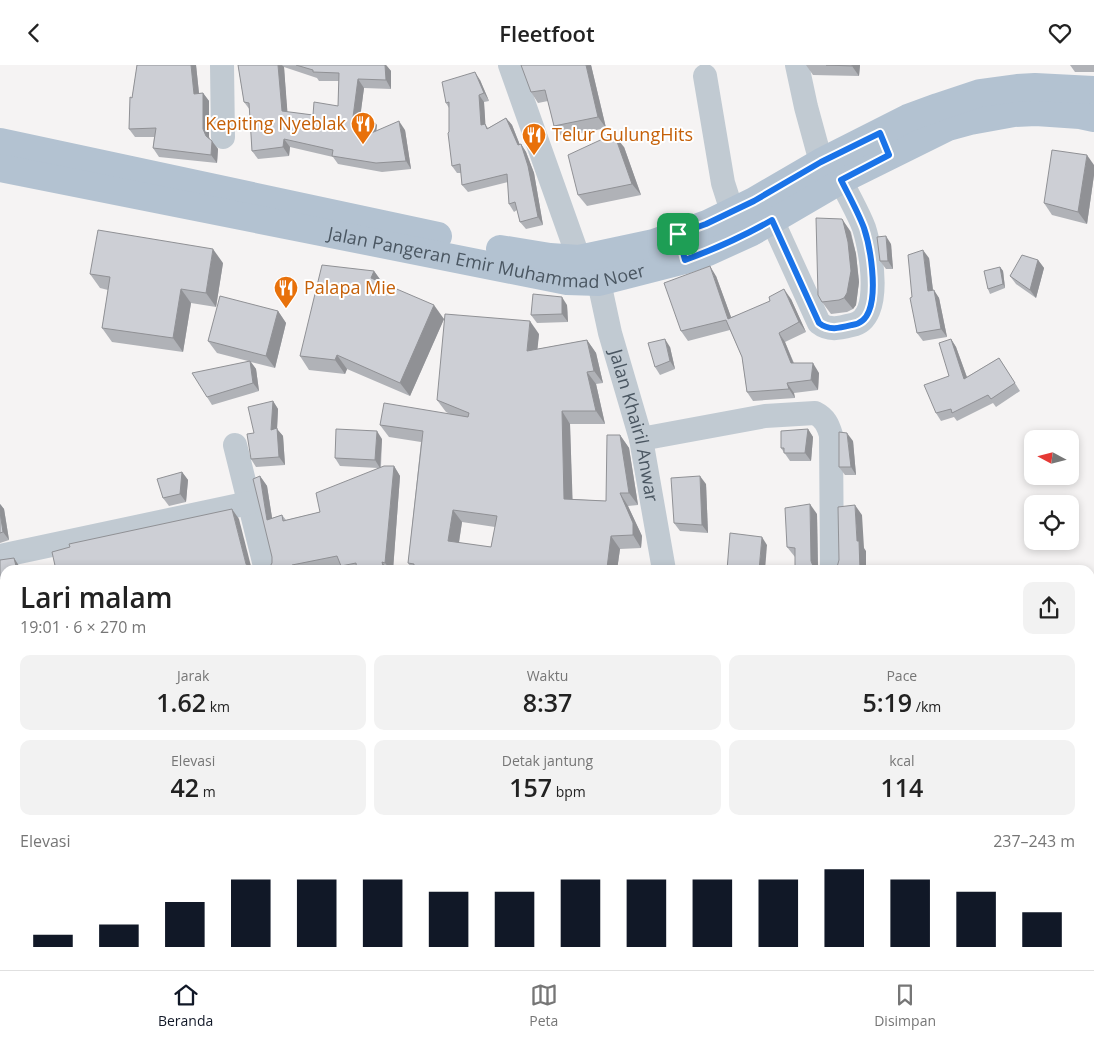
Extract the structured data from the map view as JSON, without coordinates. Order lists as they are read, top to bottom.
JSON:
{
  "streets": {
    "main road": ["Jalan Pangeran Emir Muhammad Noer"],
    "street": ["Jalan Khairil Anwar"]
  },
  "crossings": [
    ["Jalan Pangeran Emir Muhammad Noer", "Jalan Khairil Anwar"]
  ],
  "places": {
    "restaurant": ["Kepiting Nyeblak", "Telur GulungHits", "Palapa Mie"]
  },
  "north": "left",
  "page": {
    "header": "Fleetfoot",
    "heading": ["Lari malam", "19:01 · 6 × 270 m"],
    "stats": [
      ["Jarak", "1.62 km"],
      ["Waktu", "8:37"],
      ["Pace", "5:19 /km"],
      ["Elevasi", "42 m"],
      ["Detak jantung", "157 bpm"],
      ["kcal", "114"]
    ],
    "chart": ["Elevasi", "237–243 m"],
    "tabs": ["Beranda", "Peta", "Disimpan"]
  }
}
